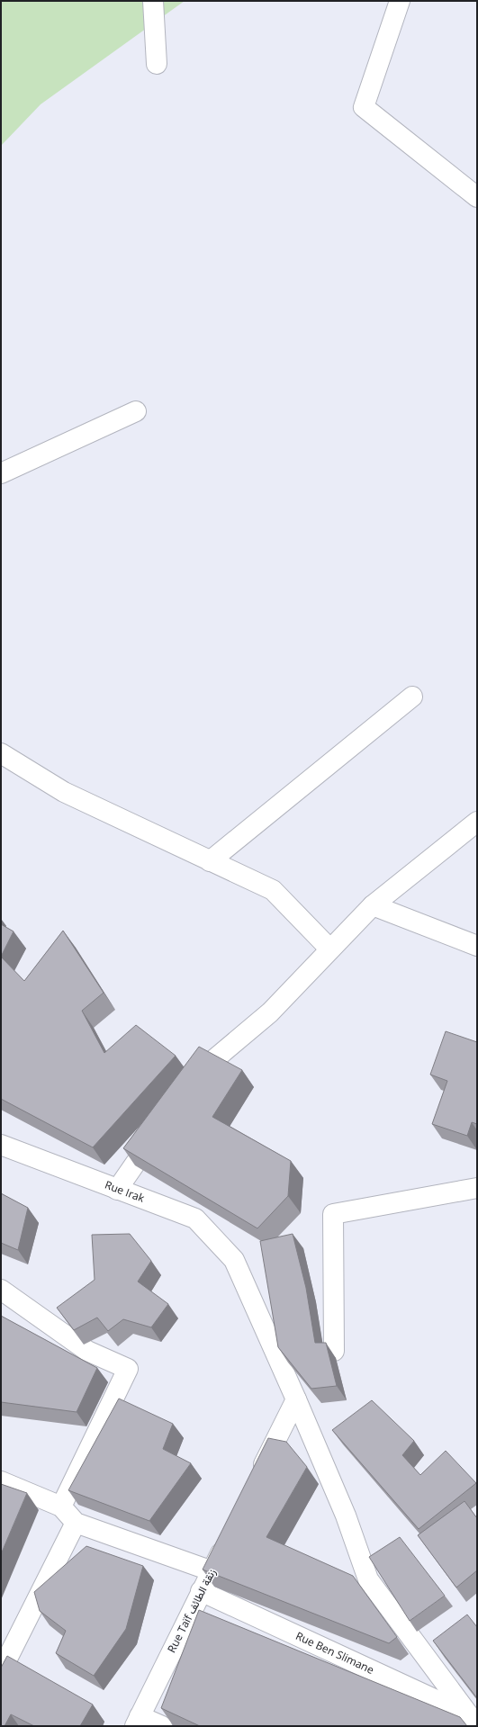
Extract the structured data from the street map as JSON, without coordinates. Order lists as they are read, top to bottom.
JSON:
{
  "streets": {
    "street": ["Rue Irak", "Rue Taïf زنقة الطائف", "Rue Ben Slimane"]
  },
  "crossings": [
    ["Rue Irak", "Rue Ben Slimane"],
    ["Rue Taïf زنقة الطائف", "Rue Ben Slimane"]
  ]
}
